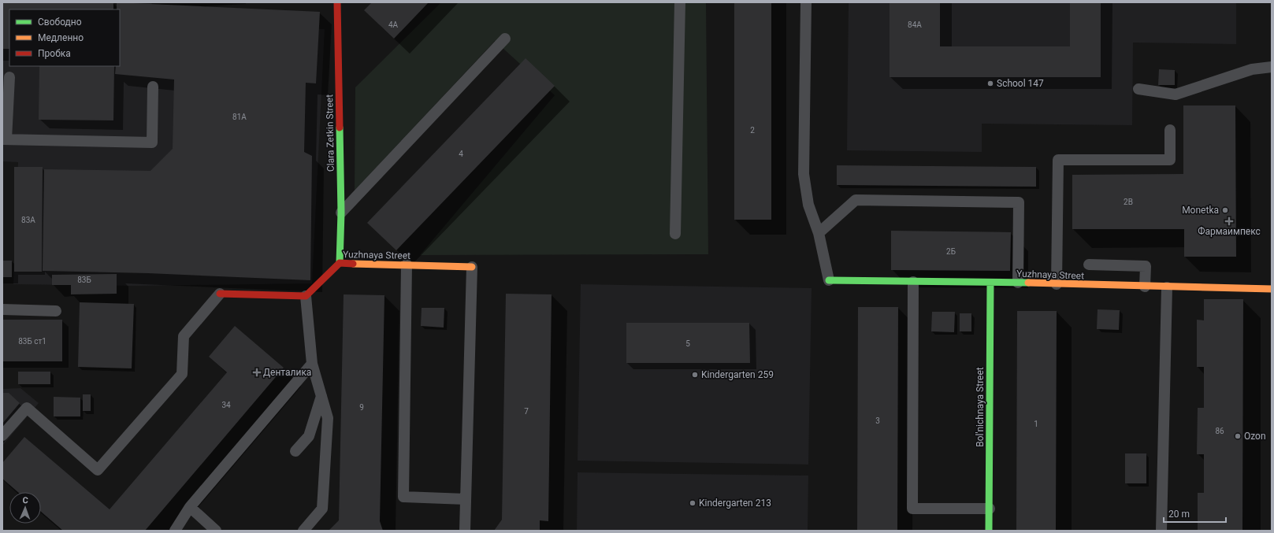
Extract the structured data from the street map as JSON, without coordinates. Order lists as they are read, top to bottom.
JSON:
{
  "streets": {
    "street": ["Clara Zetkin Street", "Yuzhnaya Street", "Bol'nichnaya Street"]
  },
  "crossings": [
    ["Clara Zetkin Street", "Yuzhnaya Street"],
    ["Yuzhnaya Street", "Bol'nichnaya Street"]
  ],
  "places": {
    "other": [
      "School 147",
      "Monetka",
      "Kindergarten 259",
      "Ozon",
      "Kindergarten 213"
    ],
    "health": ["Фармаимпекс", "Денталика"]
  },
  "house_numbers": [
    "4А",
    "84А",
    "81А",
    "2",
    "4",
    "2В",
    "83А",
    "2Б",
    "83Б",
    "83Б ст1",
    "5",
    "34",
    "9",
    "7",
    "3",
    "1",
    "86"
  ],
  "legend": ["Свободно", "Медленно", "Пробка"],
  "scale_bar": "20 m",
  "north": "top"
}
